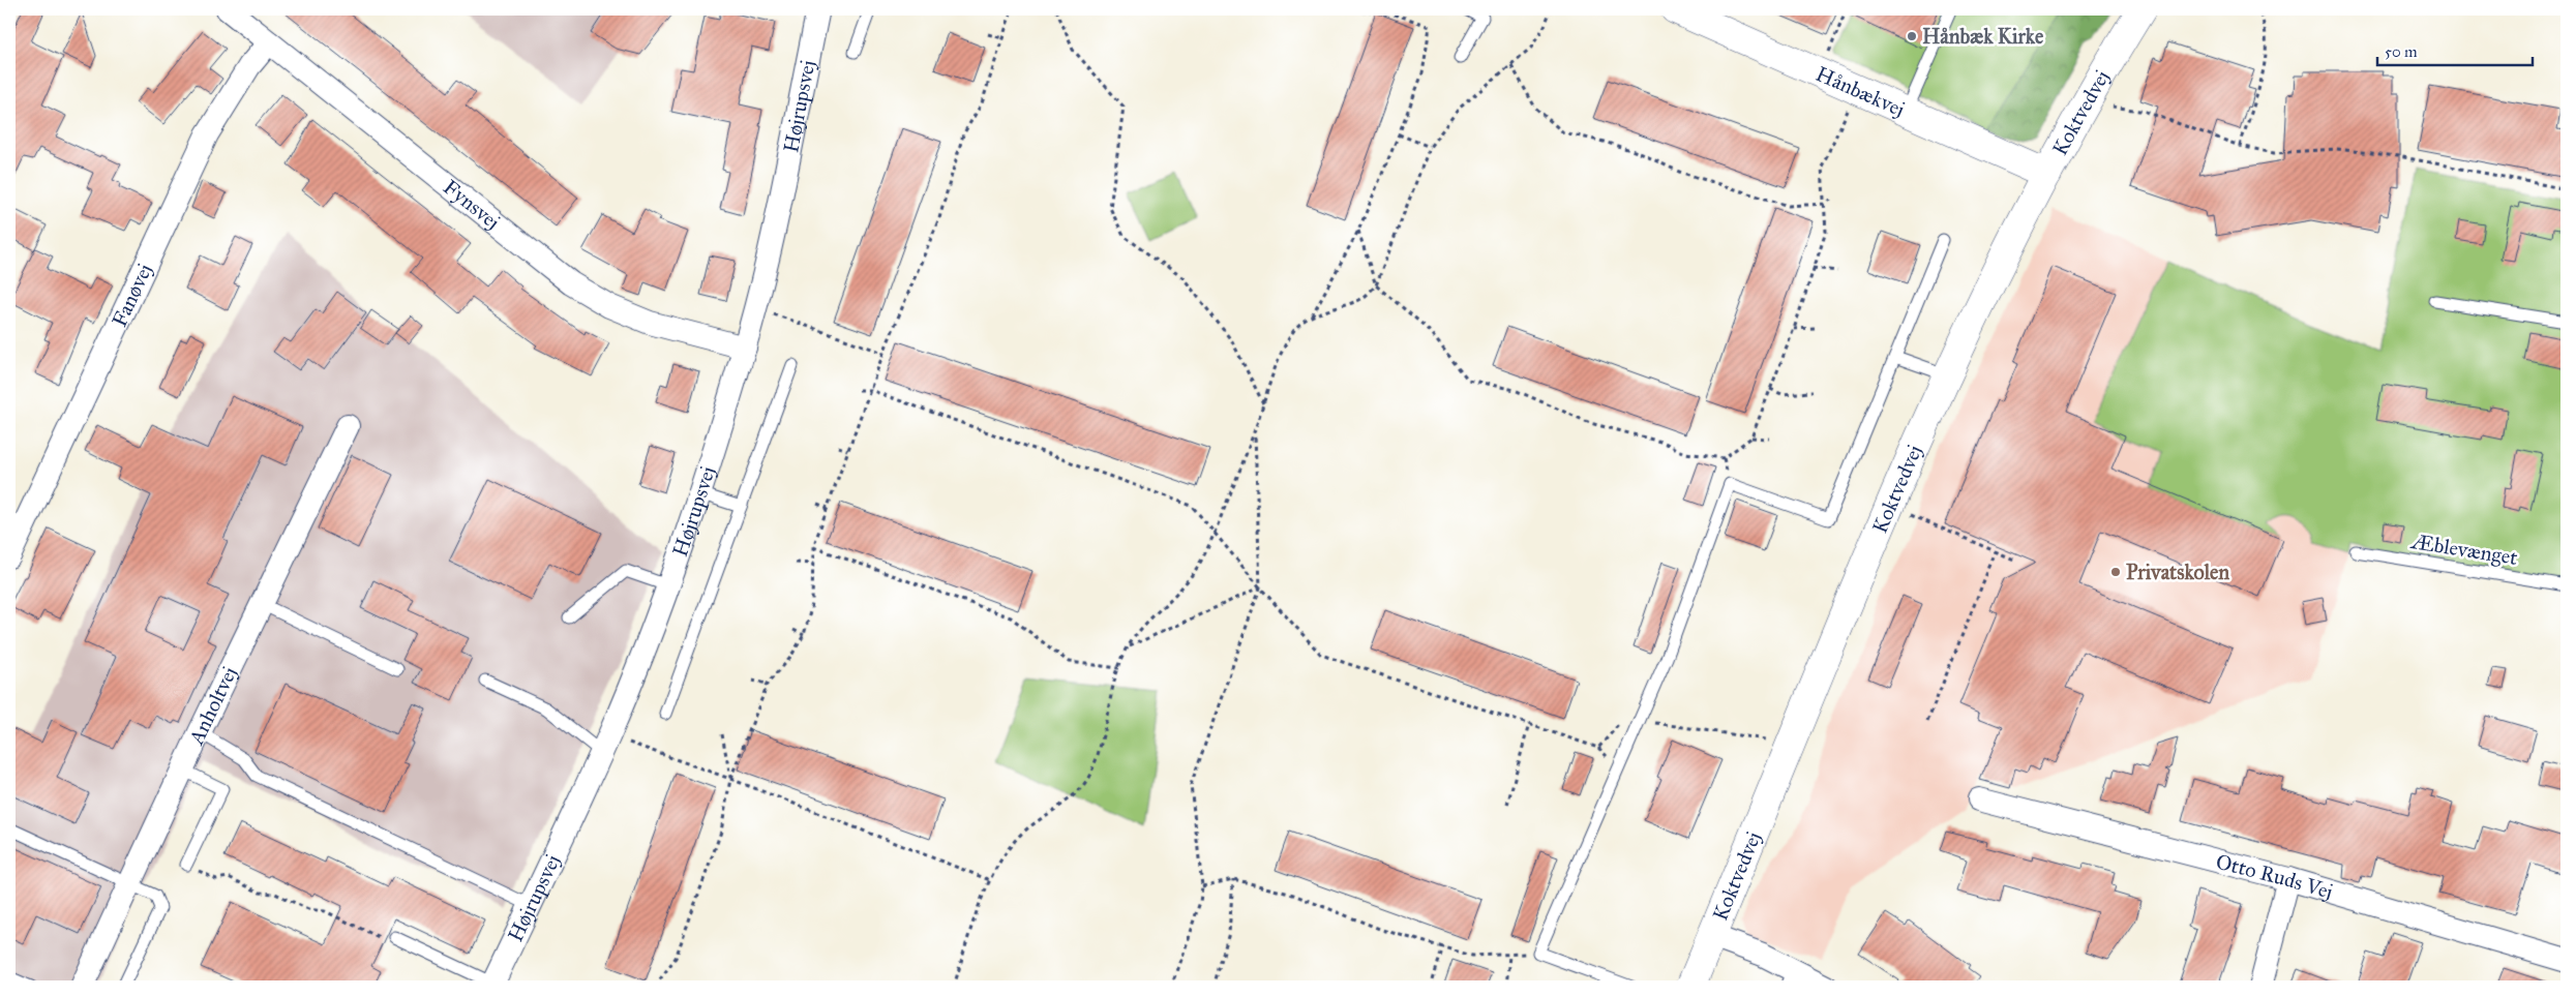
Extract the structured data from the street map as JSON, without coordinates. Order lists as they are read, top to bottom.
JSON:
{
  "streets": {
    "street": [
      "Hånbækvej",
      "Højrupsvej",
      "Koktvedvej",
      "Fynsvej",
      "Fanøvej",
      "Anholtvej",
      "Otto Ruds Vej"
    ],
    "lane": ["Æblevænget"]
  },
  "crossings": [
    ["Hånbækvej", "Koktvedvej"],
    ["Højrupsvej", "Fynsvej"],
    ["Fynsvej", "Fanøvej"]
  ],
  "places": ["Hånbæk Kirke", "Privatskolen"],
  "scale_bar": "50 m"
}
